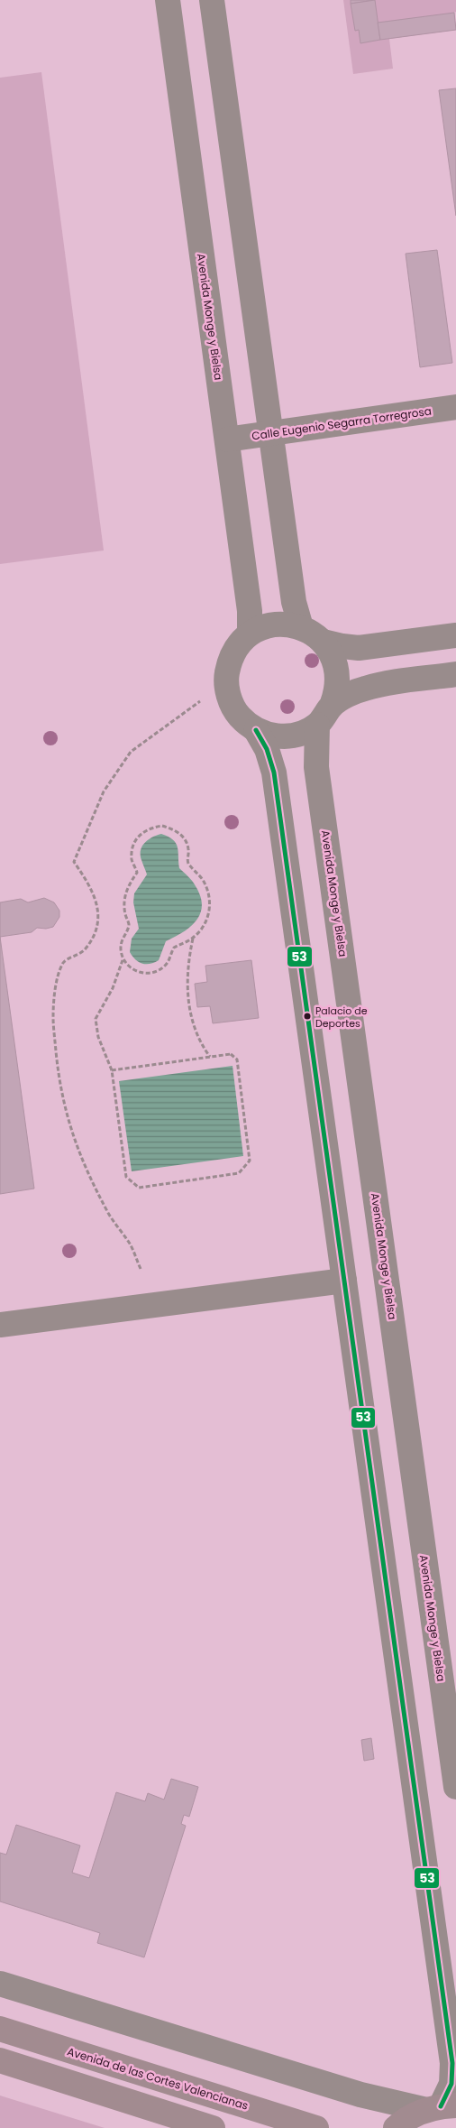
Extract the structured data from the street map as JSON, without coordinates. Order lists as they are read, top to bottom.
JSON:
{
  "streets": {
    "main road": ["Avenida de las Cortes Valencianas"],
    "street": ["Avenida Monge y Bielsa", "Calle Eugenio Segarra Torregrosa"]
  },
  "crossings": [
    ["Avenida Monge y Bielsa", "Calle Eugenio Segarra Torregrosa"]
  ],
  "places": ["Palacio de Deportes"],
  "lines": ["transit line 53"]
}
